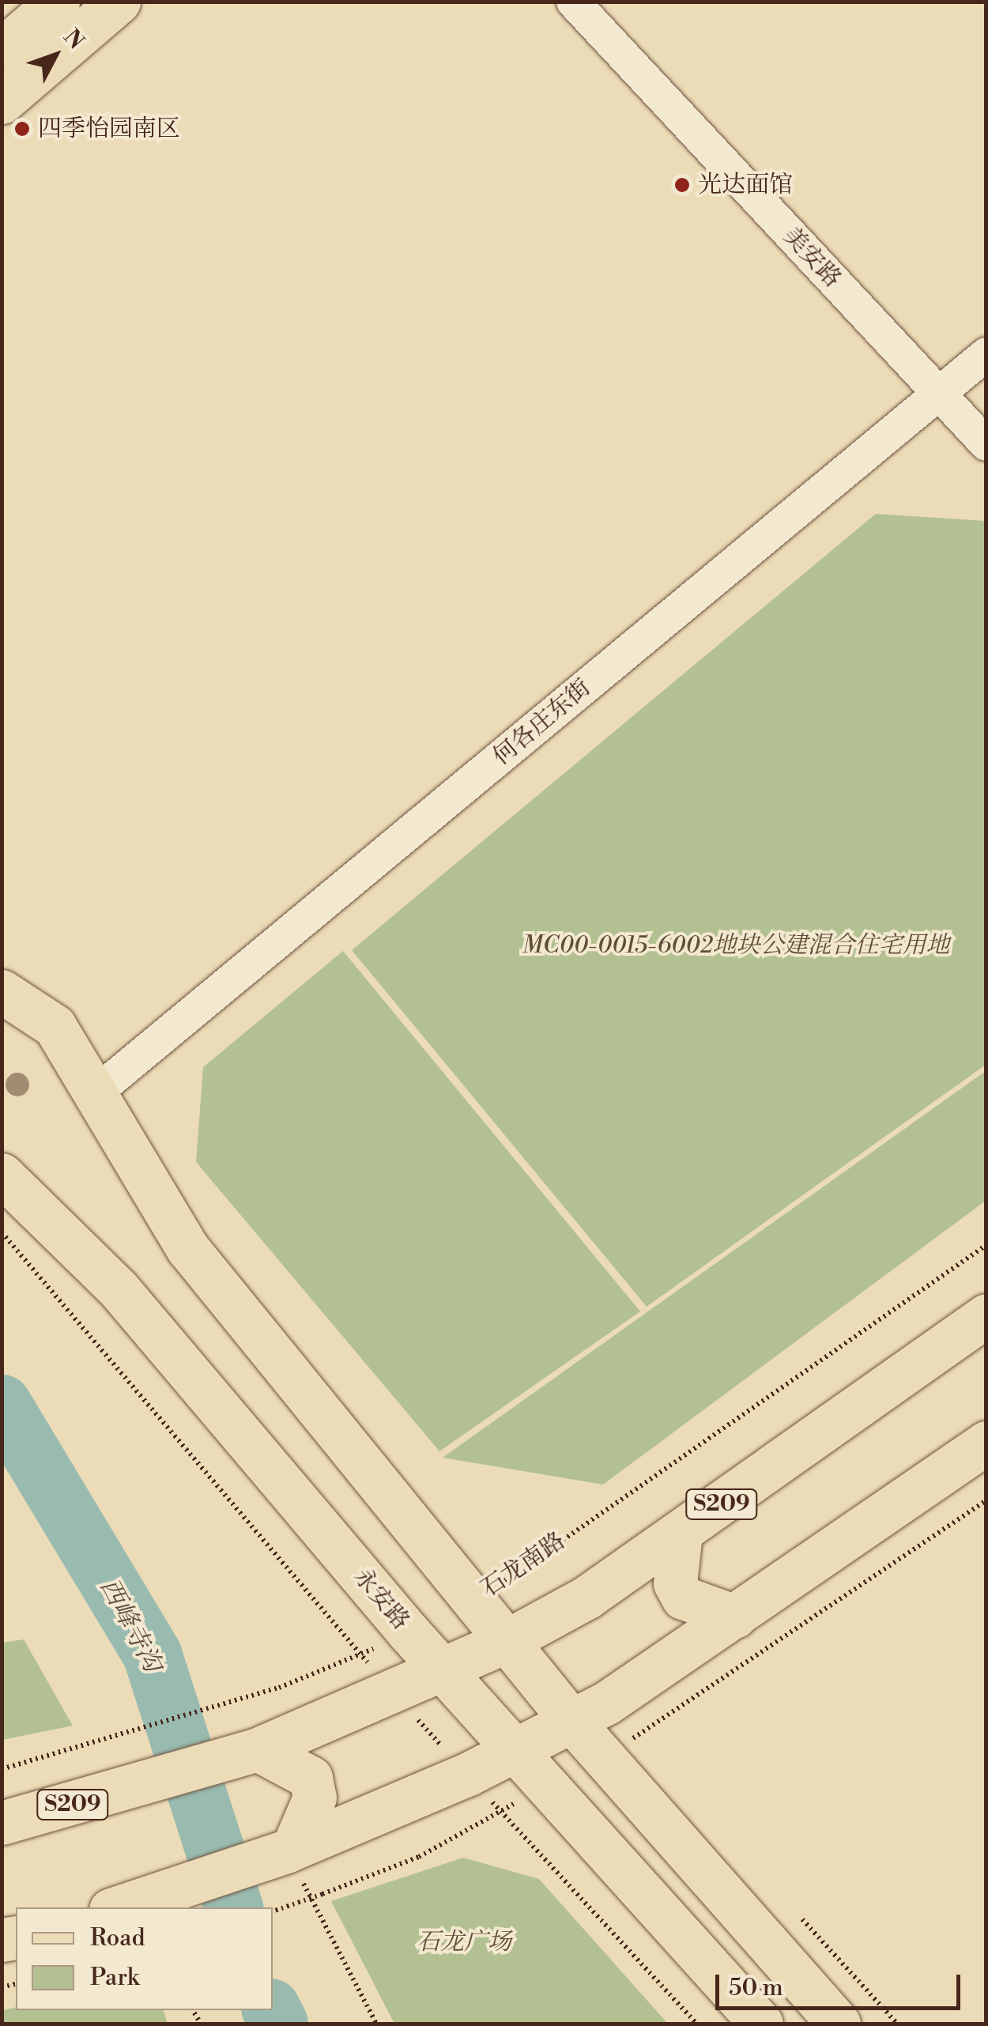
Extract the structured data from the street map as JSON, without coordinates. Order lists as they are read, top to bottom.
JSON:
{
  "streets": {
    "main road": ["S209", "永安路"],
    "street": ["美安路", "何各庄东街"],
    "path": ["石龙南路"]
  },
  "crossings": [
    ["美安路", "何各庄东街"],
    ["S209", "永安路"]
  ],
  "water": ["西峰寺沟"],
  "parks": ["MC00-0015-6002地块公建混合住宅用地", "石龙广场"],
  "places": ["四季怡园南区", "光达面馆"],
  "legend": ["Road", "Park"],
  "scale_bar": "50 m",
  "north": "top right"
}
